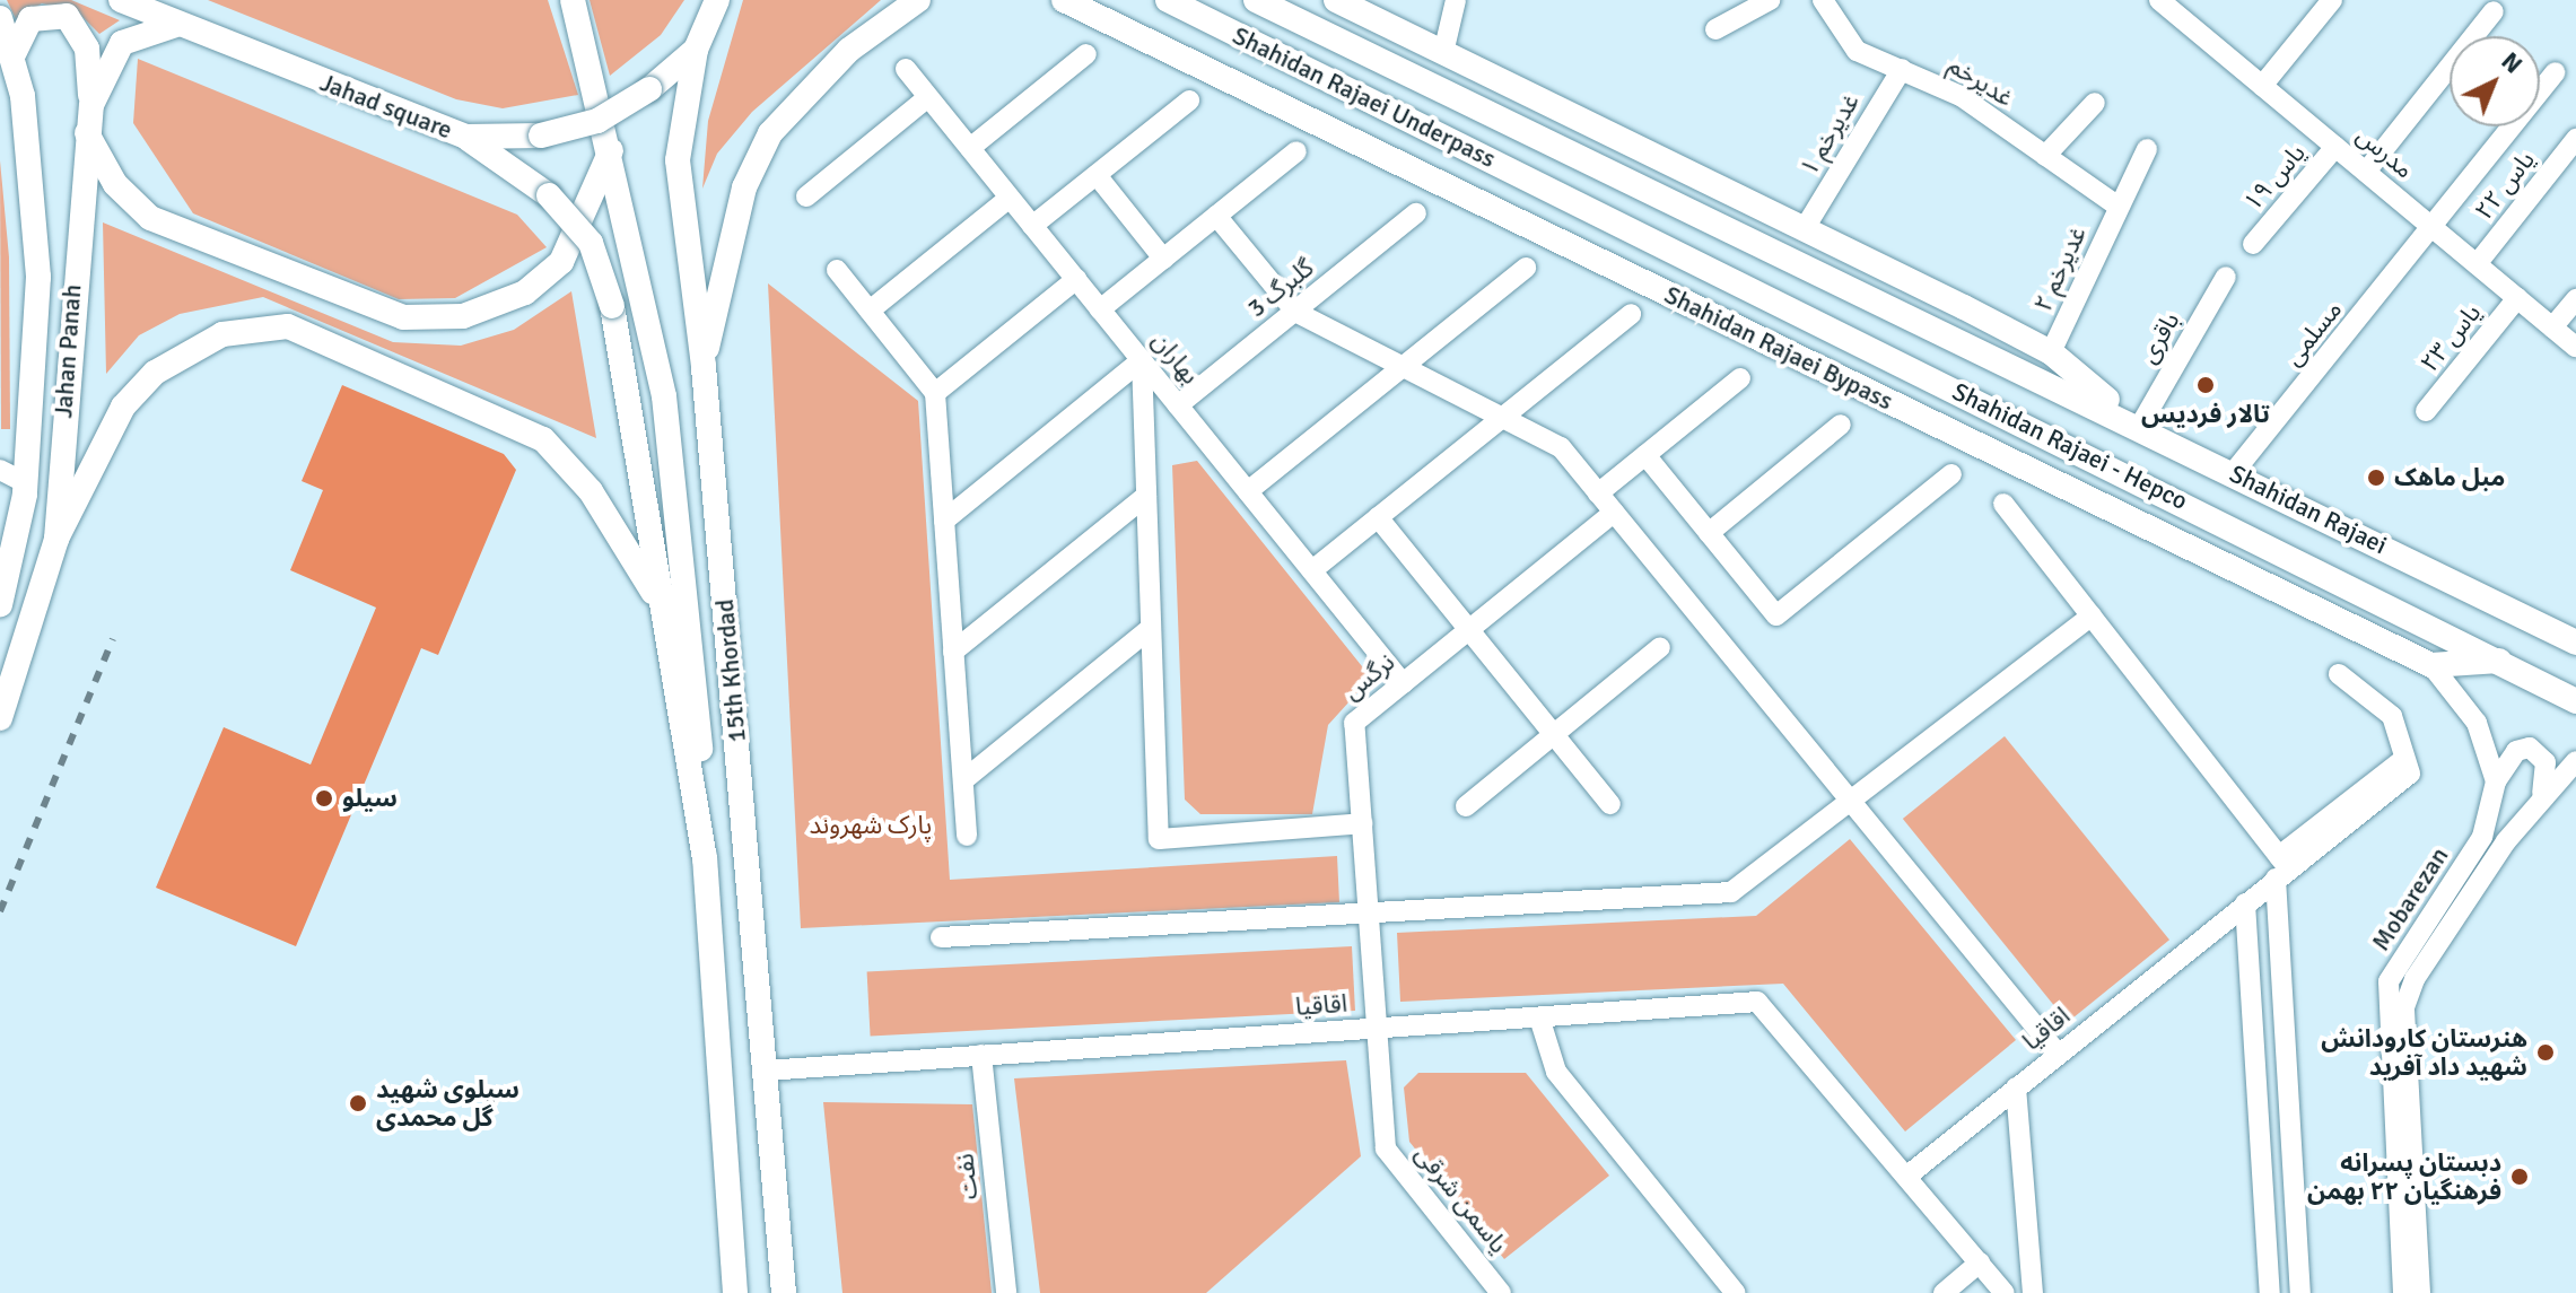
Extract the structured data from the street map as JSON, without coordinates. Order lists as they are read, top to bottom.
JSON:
{
  "streets": {
    "main road": [
      "Shahidan Rajaei Underpass",
      "Jahad square",
      "Shahidan Rajaei Bypass",
      "Jahan Panah",
      "Shahidan Rajaei - Hepco",
      "Shahidan Rajaei",
      "15th Khordad"
    ],
    "street": [
      "غدیرخم",
      "غدیرخم ۱",
      "مدرس",
      "یاس ۱۹",
      "یاس ۲۲",
      "غدیرخم ۲",
      "گلبرگ 3",
      "مسلمی",
      "باقری",
      "یاس ۲۳",
      "بهاران",
      "نرگس",
      "Mobarezan",
      "اقاقیا",
      "نفت",
      "یاسمن شرقی"
    ]
  },
  "crossings": [
    ["غدیرخم", "غدیرخم ۱"],
    ["غدیرخم", "غدیرخم ۲"],
    ["Shahidan Rajaei Underpass", "Shahidan Rajaei - Hepco"],
    ["Shahidan Rajaei Underpass", "Shahidan Rajaei"],
    ["Jahad square", "Jahan Panah"],
    ["Jahad square", "15th Khordad"],
    ["مدرس", "یاس ۱۹"],
    ["مدرس", "یاس ۲۲"],
    ["مدرس", "مسلمی"],
    ["مدرس", "یاس ۲۳"],
    ["گلبرگ 3", "بهاران"],
    ["مسلمی", "Shahidan Rajaei"],
    ["باقری", "Shahidan Rajaei"],
    ["Shahidan Rajaei Bypass", "Shahidan Rajaei - Hepco"],
    ["بهاران", "نرگس"],
    ["15th Khordad", "اقاقیا"],
    ["نرگس", "اقاقیا"],
    ["نرگس", "یاسمن شرقی"],
    ["اقاقیا", "نفت"],
    ["اقاقیا", "یاسمن شرقی"]
  ],
  "parks": ["پارک شهروند"],
  "places": [
    "تالار فردیس",
    "مبل ماهک",
    "سیلو",
    "هنرستان کارودانش شهید داد آفرید",
    "سیلوی شهید گل محمدی",
    "دبستان پسرانه فرهنگیان ۲۲ بهمن"
  ],
  "north": "top right"
}
